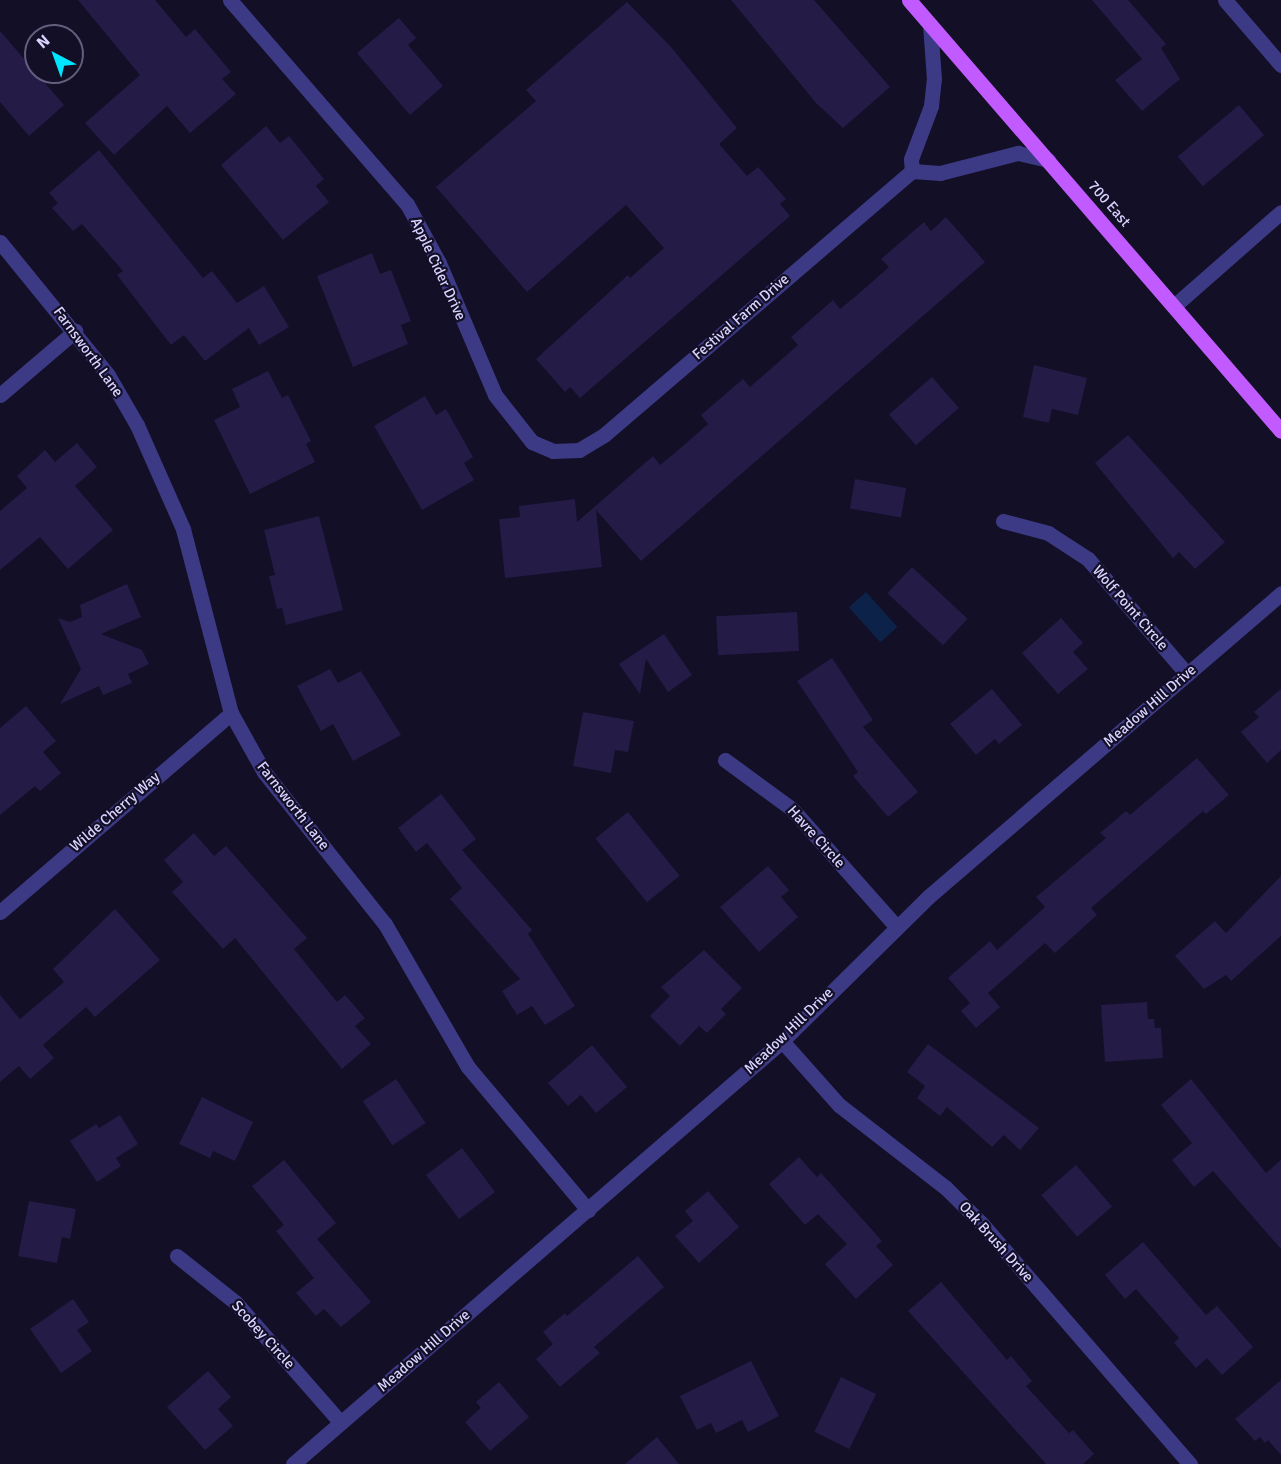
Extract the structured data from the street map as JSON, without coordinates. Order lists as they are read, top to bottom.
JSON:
{
  "streets": {
    "main road": ["700 East"],
    "street": [
      "Apple Cider Drive",
      "Festival Farm Drive",
      "Farnsworth Lane",
      "Wolf Point Circle",
      "Meadow Hill Drive",
      "Wilde Cherry Way",
      "Havre Circle",
      "Oak Brush Drive",
      "Scobey Circle"
    ]
  },
  "crossings": [
    ["Apple Cider Drive", "Festival Farm Drive"],
    ["Farnsworth Lane", "Meadow Hill Drive"],
    ["Farnsworth Lane", "Wilde Cherry Way"],
    ["Wolf Point Circle", "Meadow Hill Drive"],
    ["Meadow Hill Drive", "Havre Circle"],
    ["Meadow Hill Drive", "Oak Brush Drive"],
    ["Meadow Hill Drive", "Scobey Circle"]
  ],
  "north": "top left"
}
